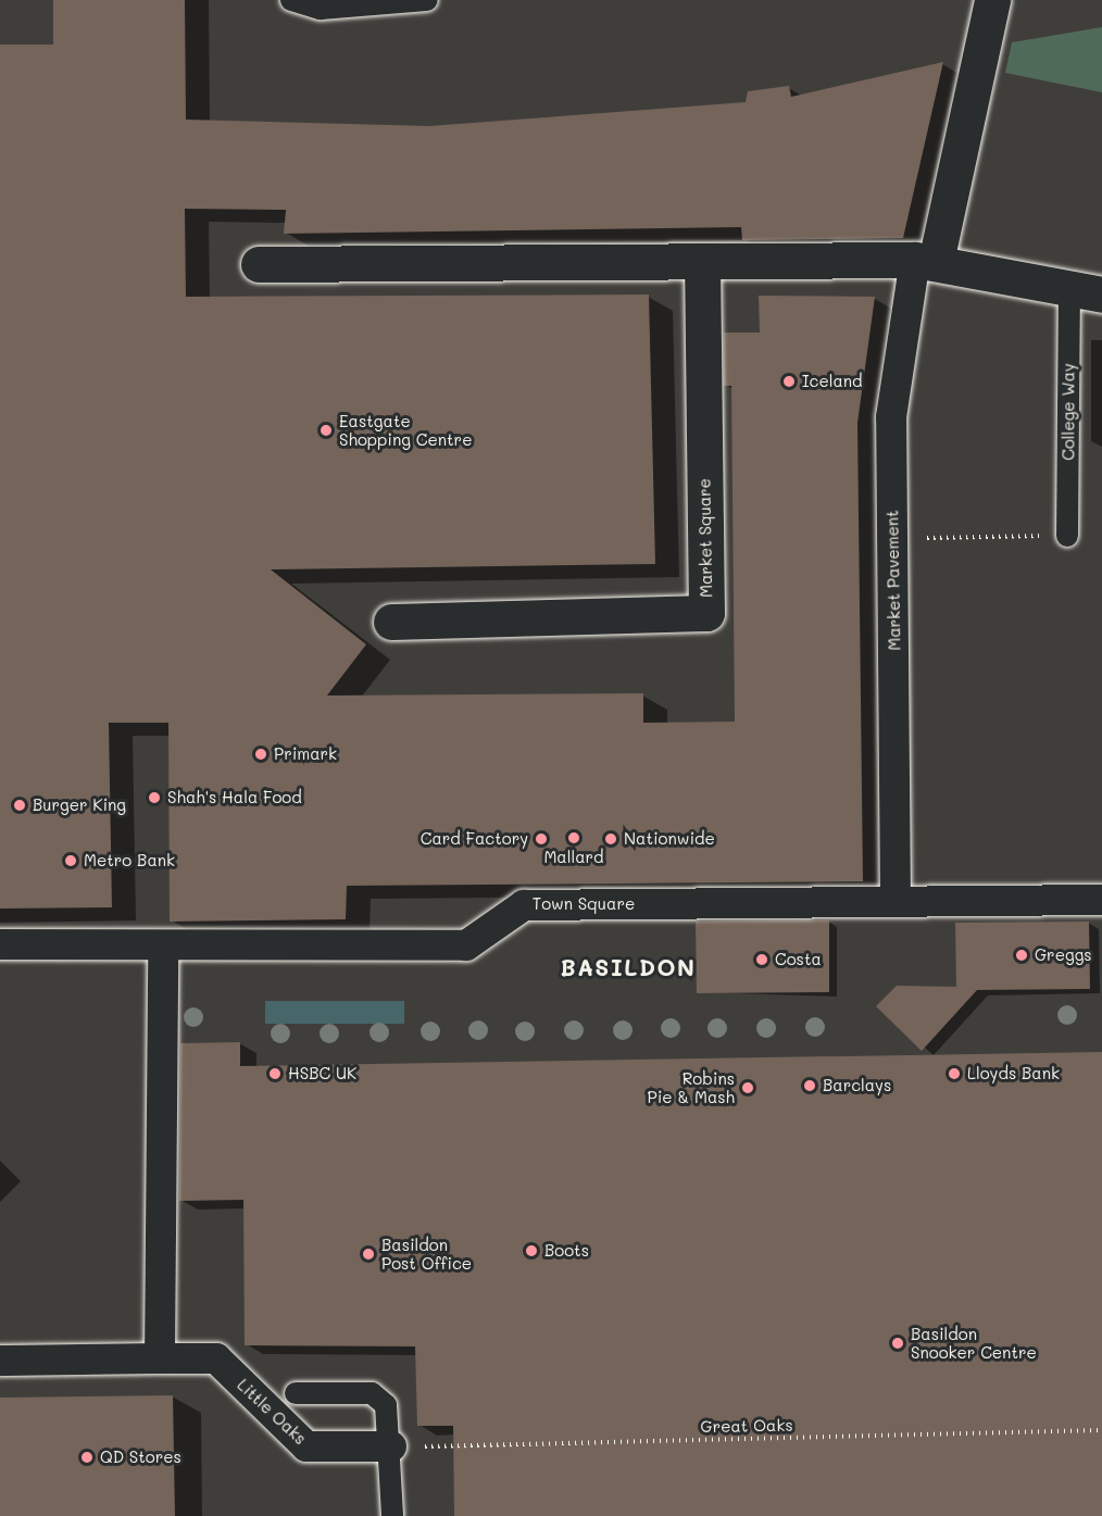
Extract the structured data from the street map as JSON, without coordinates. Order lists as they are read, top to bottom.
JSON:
{
  "streets": {
    "street": [
      "Market Square",
      "Market Pavement",
      "Town Square",
      "Little Oaks"
    ],
    "lane": ["College Way"],
    "path": ["Great Oaks"]
  },
  "crossings": [
    ["Market Pavement", "Town Square"],
    ["Little Oaks", "Great Oaks"]
  ],
  "districts": ["BASILDON"],
  "places": [
    "Iceland",
    "Eastgate Shopping Centre",
    "Primark",
    "Shah's Hala Food",
    "Burger King",
    "Mallard",
    "Card Factory",
    "Nationwide",
    "Metro Bank",
    "Greggs",
    "Costa",
    "HSBC UK",
    "Lloyds Bank",
    "Barclays",
    "Robins Pie & Mash",
    "Boots",
    "Basildon Post Office",
    "Basildon Snooker Centre",
    "QD Stores"
  ]
}
